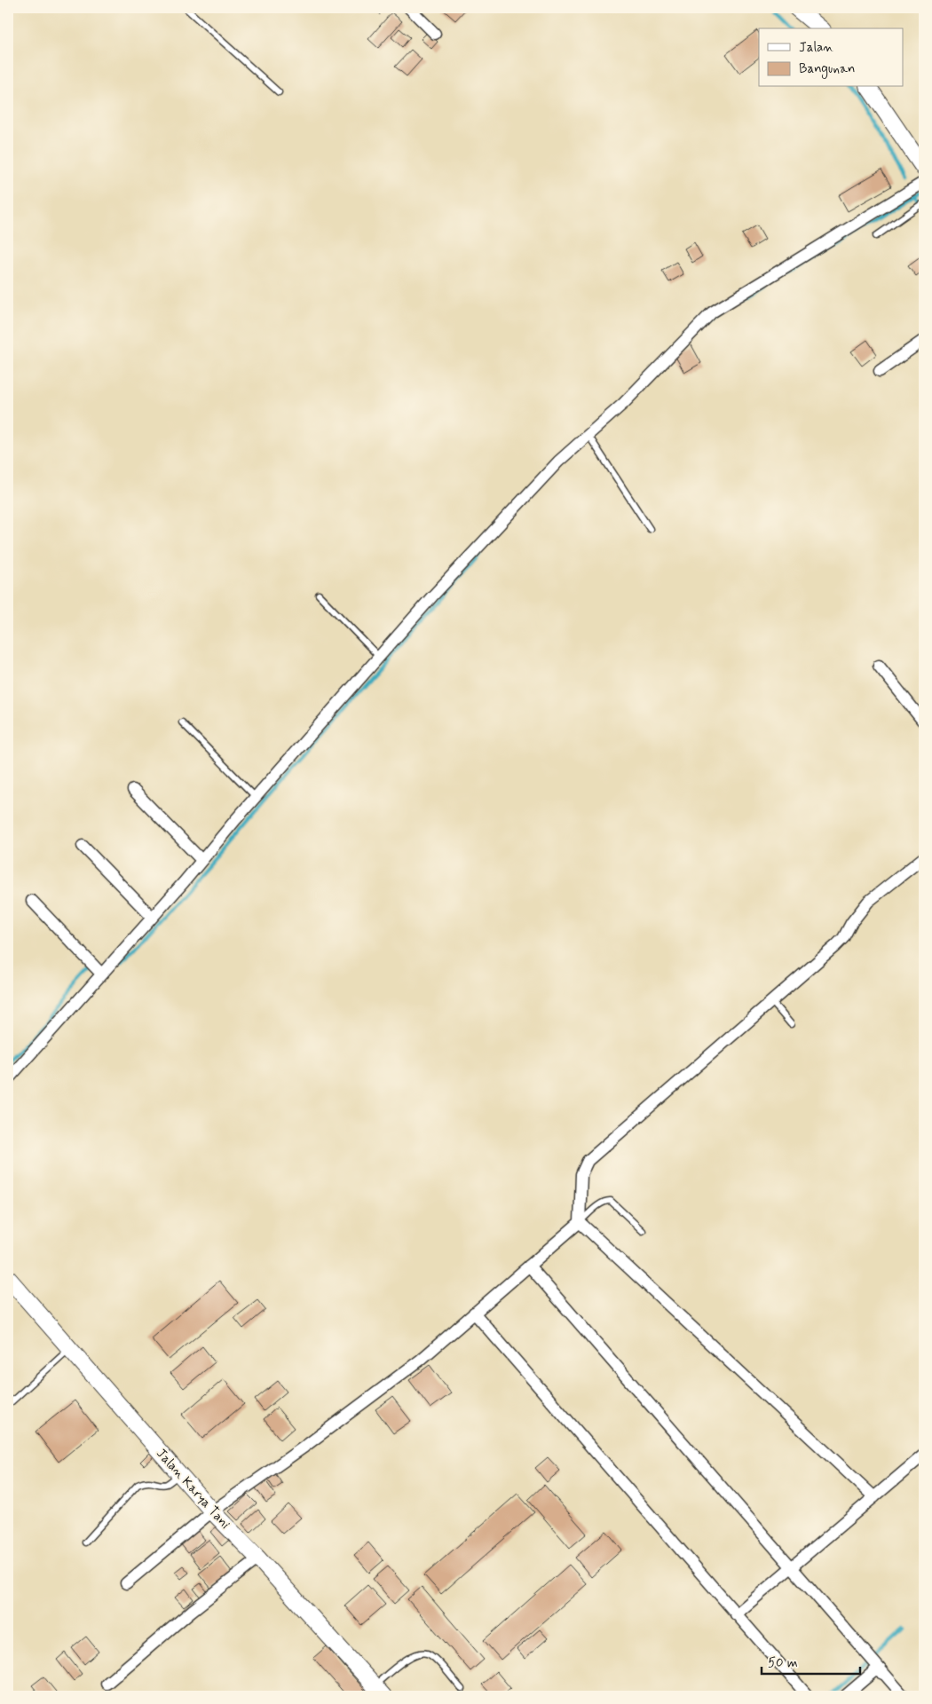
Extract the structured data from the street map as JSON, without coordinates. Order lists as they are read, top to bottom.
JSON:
{
  "streets": {
    "street": ["Jalan Karya Tani"]
  },
  "legend": ["Jalan", "Bangunan"],
  "scale_bar": "50 m"
}
